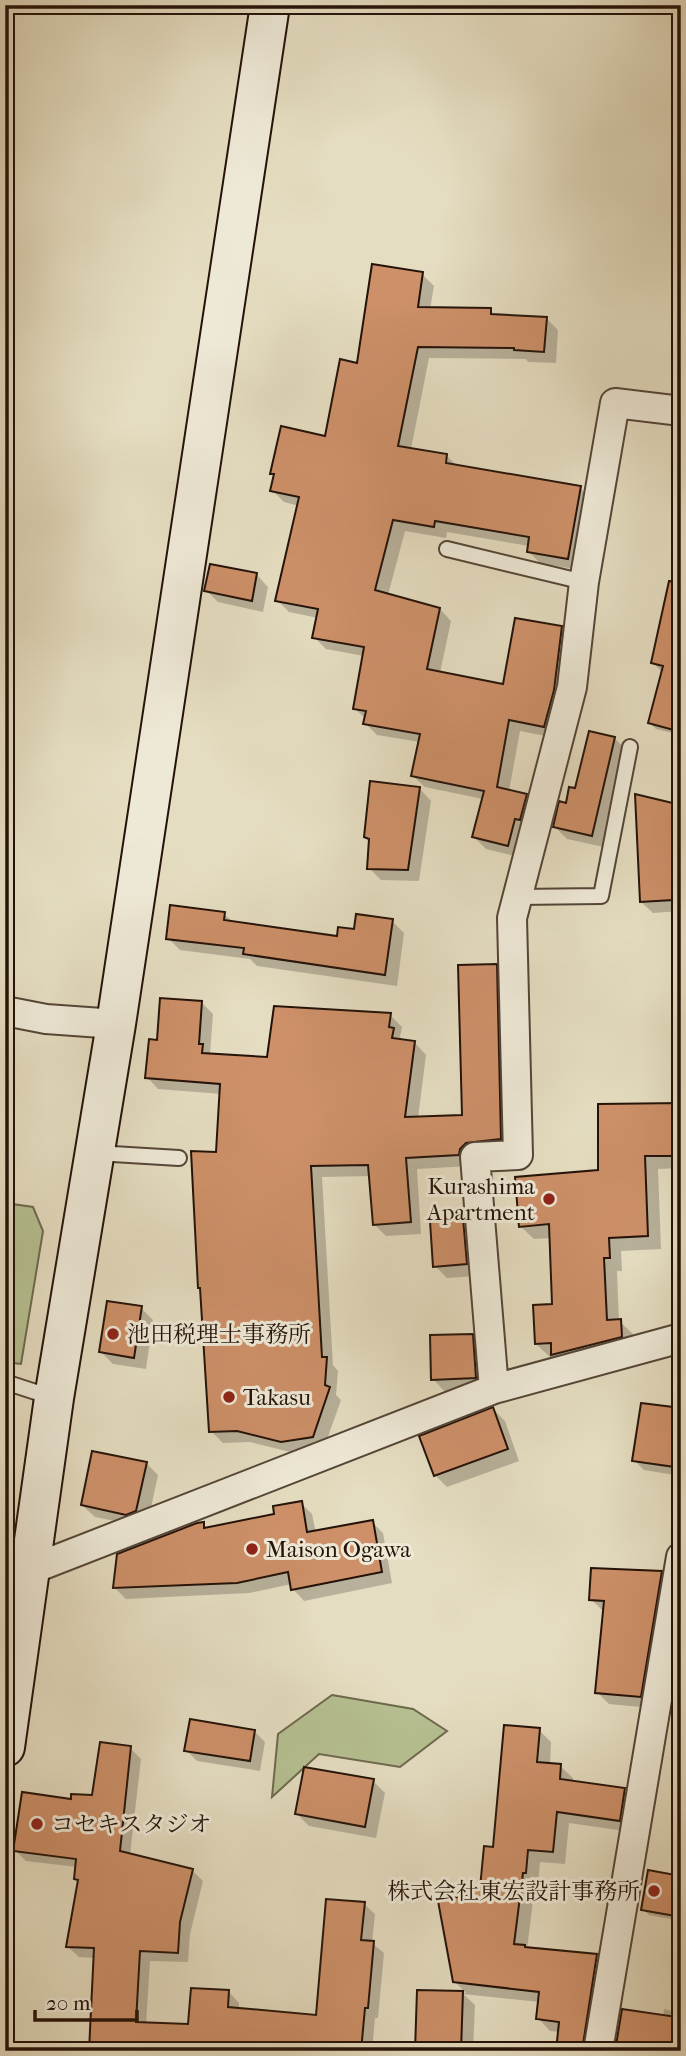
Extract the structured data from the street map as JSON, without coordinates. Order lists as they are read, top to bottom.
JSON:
{
  "places": [
    "Kurashima Apartment",
    "池田税理士事務所",
    "Takasu",
    "Maison Ogawa",
    "コセキスタジオ",
    "株式会社東宏設計事務所"
  ],
  "scale_bar": "20 m"
}
